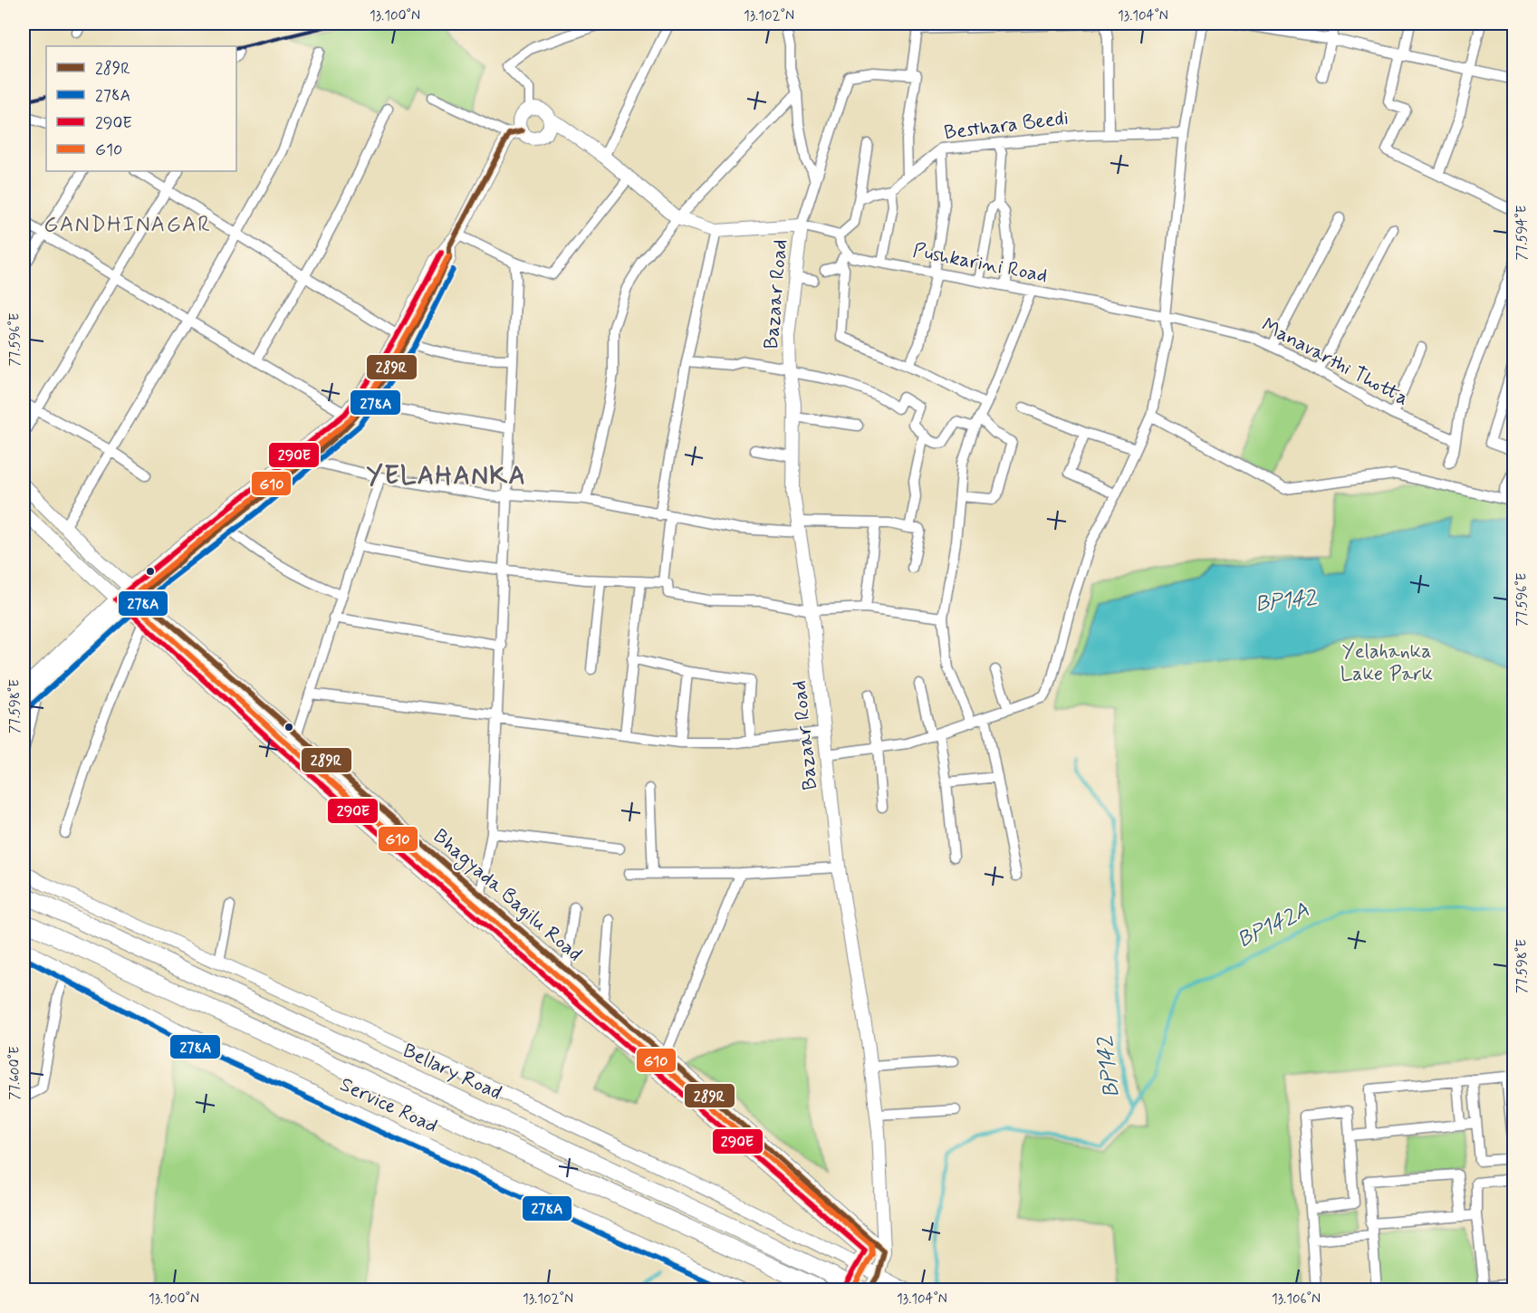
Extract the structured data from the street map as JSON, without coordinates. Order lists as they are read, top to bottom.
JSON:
{
  "streets": {
    "highway": ["Bellary Road"],
    "main road": ["Bazaar Road", "Bhagyada Bagilu Road", "Service Road"],
    "street": ["Besthara Beedi", "Pushkarini Road", "Manavarthi Thotta"]
  },
  "crossings": [
    ["Pushkarini Road", "Manavarthi Thotta"],
    ["Bazaar Road", "Bhagyada Bagilu Road"]
  ],
  "districts": ["GANDHINAGAR", "YELAHANKA"],
  "water": ["BP142", "BP142A"],
  "parks": ["Yelahanka Lake Park"],
  "lines": [
    "transit line 289R",
    "transit line 290E",
    "transit line G10",
    "transit line 278A"
  ],
  "legend": [
    "289R",
    "278A",
    "290E",
    "G10"
  ],
  "coordinates": [
    "13.100°N",
    "13.102°N",
    "13.104°N",
    "77.594°E",
    "77.596°E",
    "77.598°E",
    "77.600°E",
    "13.106°N"
  ]
}
